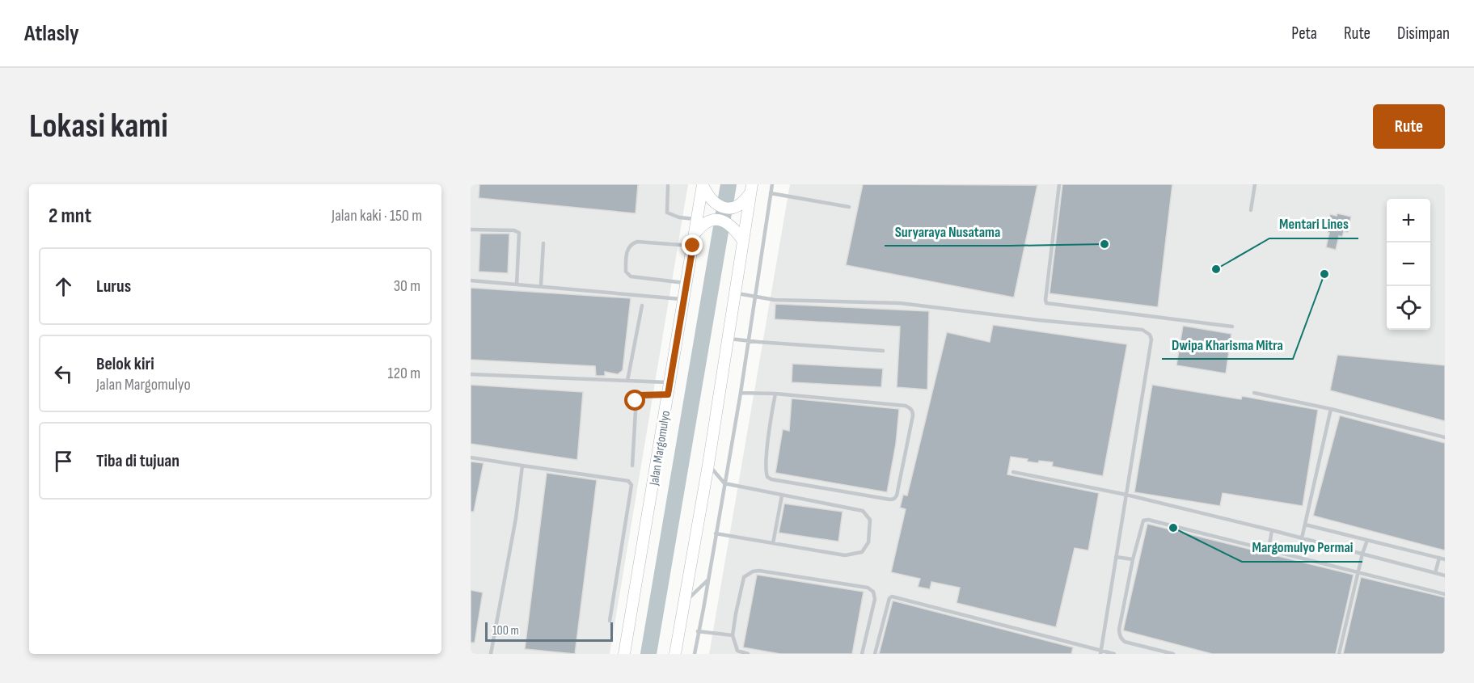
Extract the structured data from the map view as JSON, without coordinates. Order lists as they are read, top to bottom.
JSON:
{
  "streets": {
    "main road": ["Jalan Margomulyo"]
  },
  "places": [
    "Suryaraya Nusatama",
    "Mentari Lines",
    "Dwipa Kharisma Mitra",
    "Margomulyo Permai"
  ],
  "scale_bar": "100 m",
  "page": {
    "header": "Atlasly",
    "nav": ["Peta", "Rute", "Disimpan"],
    "buttons": "Rute",
    "title": "Lokasi kami",
    "heading": ["2 mnt", "Jalan kaki · 150 m"],
    "map_buttons": ["+", "−"],
    "list": [
      ["Lurus", "30 m"],
      ["Belok kiri", "Jalan Margomulyo", "120 m"],
      "Tiba di tujuan"
    ],
    "scale": "100 m"
  }
}
